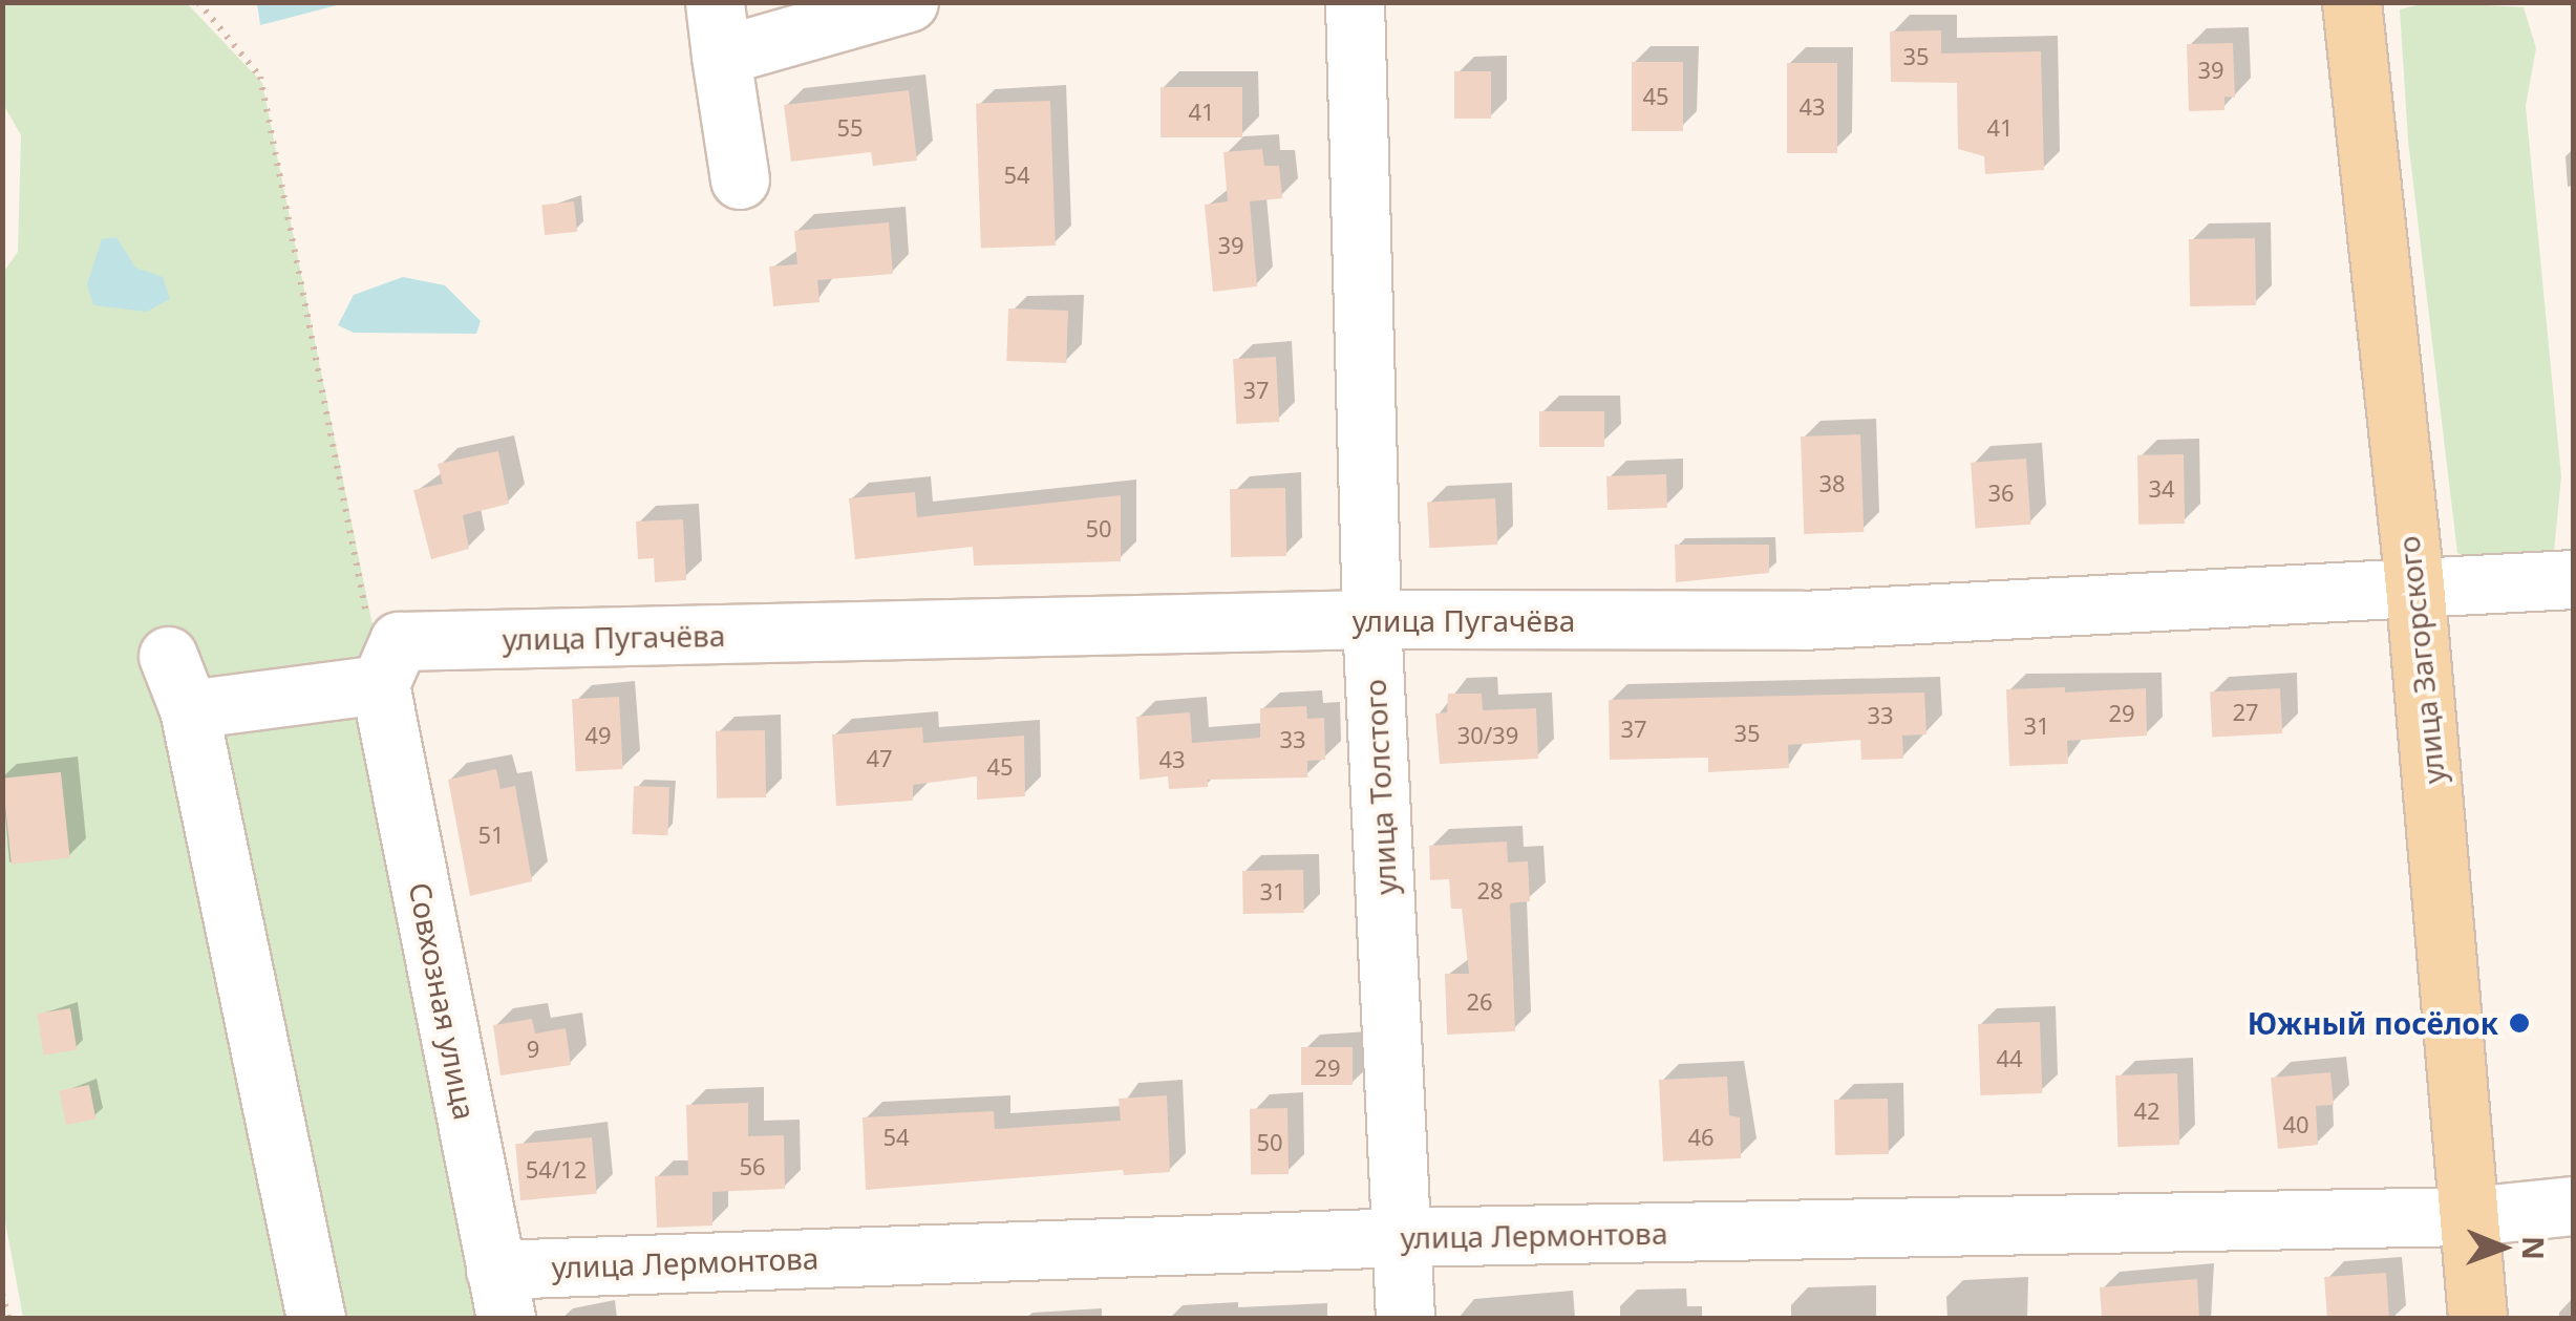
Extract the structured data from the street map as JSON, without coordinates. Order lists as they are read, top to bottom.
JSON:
{
  "streets": {
    "main road": ["улица Загорского"],
    "street": [
      "улица Пугачёва",
      "улица Толстого",
      "Совхозная улица",
      "улица Лермонтова"
    ]
  },
  "crossings": [
    ["улица Пугачёва", "улица Загорского"],
    ["улица Пугачёва", "улица Толстого"],
    ["улица Пугачёва", "Совхозная улица"],
    ["улица Загорского", "улица Лермонтова"],
    ["улица Толстого", "улица Лермонтова"],
    ["Совхозная улица", "улица Лермонтова"]
  ],
  "places": ["Южный посёлок"],
  "house_numbers": [
    "35",
    "39",
    "45",
    "43",
    "41",
    "55",
    "41",
    "54",
    "39",
    "37",
    "38",
    "34",
    "36",
    "50",
    "27",
    "29",
    "33",
    "31",
    "37",
    "35",
    "49",
    "30/39",
    "33",
    "47",
    "43",
    "45",
    "51",
    "28",
    "31",
    "26",
    "9",
    "44",
    "29",
    "42",
    "40",
    "54",
    "46",
    "50",
    "56",
    "54/12"
  ],
  "north": "right"
}
